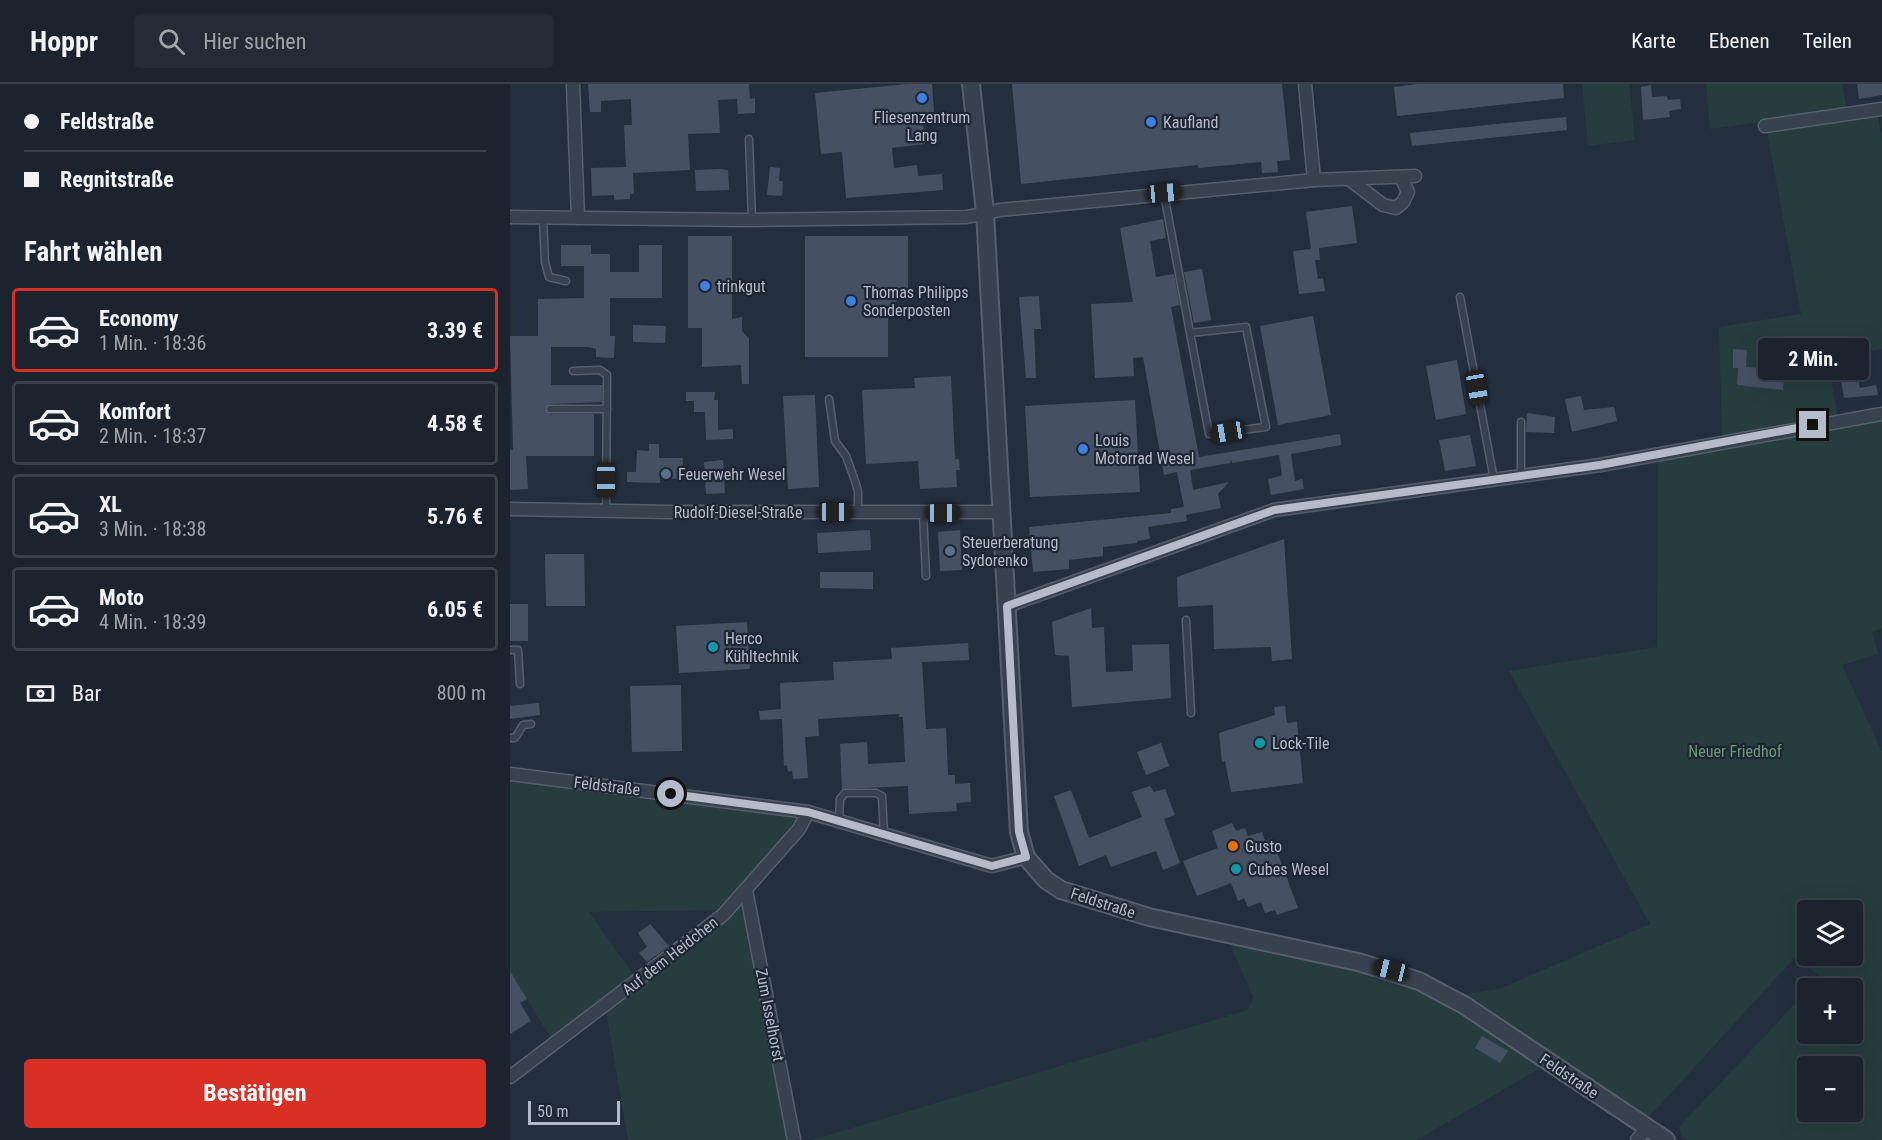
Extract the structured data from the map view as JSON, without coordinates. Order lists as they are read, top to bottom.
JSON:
{
  "streets": {
    "street": [
      "Rudolf-Diesel-Straße",
      "Feldstraße",
      "Auf dem Heidchen",
      "Zum Isselhorst"
    ]
  },
  "crossings": [
    ["Feldstraße", "Auf dem Heidchen"],
    ["Auf dem Heidchen", "Zum Isselhorst"]
  ],
  "parks": ["Neuer Friedhof"],
  "places": [
    "Fliesenzentrum Lang",
    "Kaufland",
    "trinkgut",
    "Thomas Philipps Sonderposten",
    "Louis Motorrad Wesel",
    "Feuerwehr Wesel",
    "Steuerberatung Sydorenko",
    "Herco Kühltechnik",
    "Lock-Tile",
    "Gusto",
    "Cubes Wesel"
  ],
  "scale_bar": "50 m",
  "page": {
    "header": "Hoppr",
    "search": "Hier suchen",
    "nav": ["Karte", "Ebenen", "Teilen"],
    "banner": ["Feldstraße", "Regnitstraße"],
    "heading": "Fahrt wählen",
    "list": [
      {
        "name": "Economy",
        "note": "1 Min. · 18:36",
        "value": "3.39 €"
      },
      {
        "name": "Komfort",
        "note": "2 Min. · 18:37",
        "value": "4.58 €"
      },
      {
        "name": "XL",
        "note": "3 Min. · 18:38",
        "value": "5.76 €"
      },
      {
        "name": "Moto",
        "note": "4 Min. · 18:39",
        "value": "6.05 €"
      }
    ],
    "bubble": "2 Min.",
    "pay": ["Bar", "800 m"],
    "map_buttons": ["+", "−"],
    "buttons": "Bestätigen",
    "scale": "50 m"
  }
}
